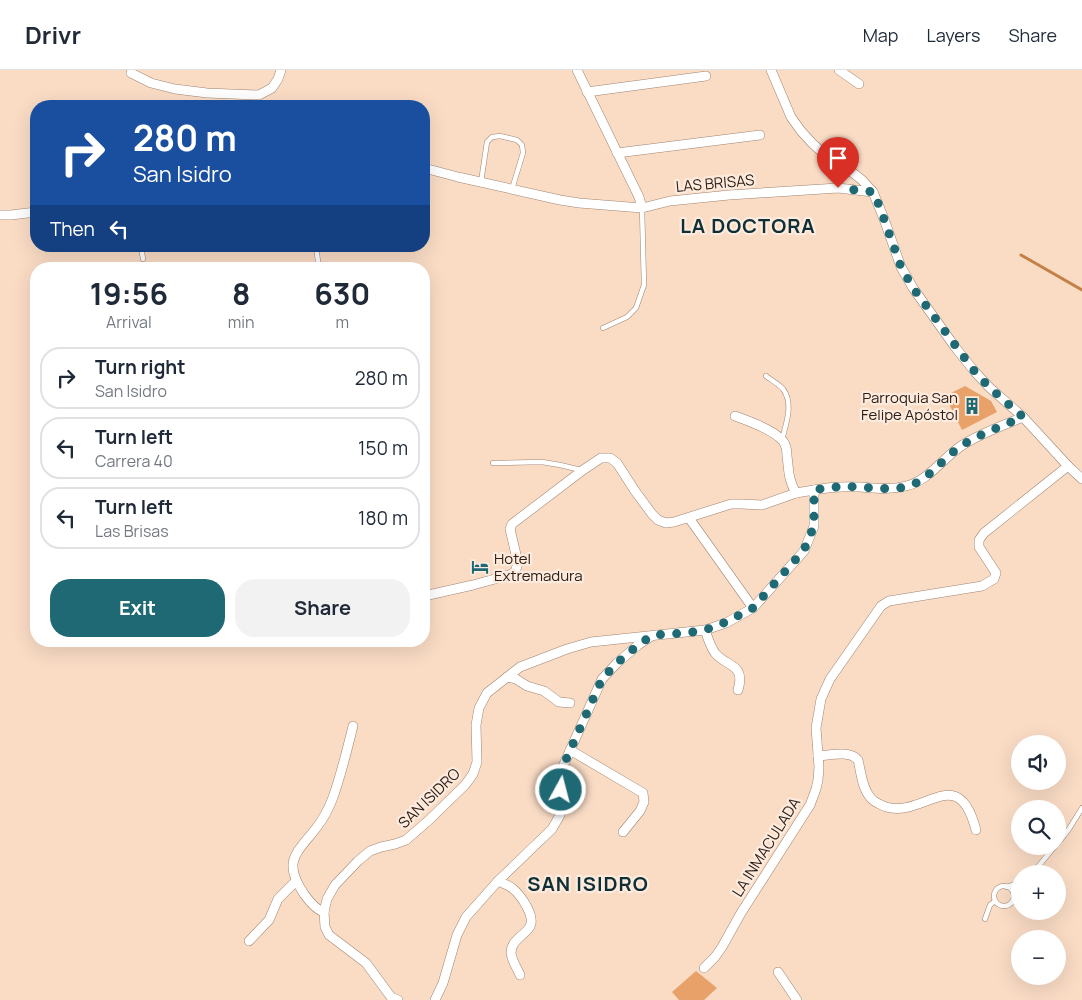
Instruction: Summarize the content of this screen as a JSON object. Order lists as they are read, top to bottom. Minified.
{"streets":{"street":["LAS BRISAS","SAN ISIDRO","LA INMACULADA"]},"districts":["LA DOCTORA","SAN ISIDRO"],"places":{"building":["Parroquia San Felipe Apóstol"],"hotel":["Hotel Extremadura"]},"page":{"header":"Drivr","nav":["Map","Layers","Share"],"turn":["280 m","San Isidro"],"then":"Then","eta":["19:56","Arrival","8","min","630","m"],"list":[{"name":"Turn right","note":"San Isidro","value":"280 m"},{"name":"Turn left","note":"Carrera 40","value":"150 m"},{"name":"Turn left","note":"Las Brisas","value":"180 m"}],"buttons":["Exit","Share"],"map_buttons":["+","−"]}}
